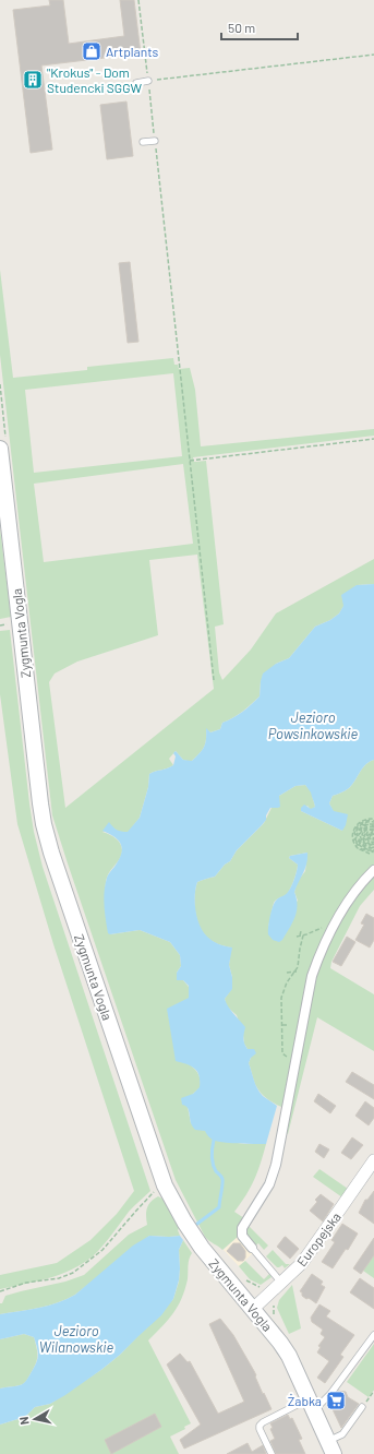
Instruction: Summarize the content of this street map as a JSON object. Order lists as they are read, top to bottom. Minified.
{"streets":{"street":["Zygmunta Vogla","Europejska"]},"crossings":[["Zygmunta Vogla","Europejska"]],"water":["Jezioro Powsinkowskie","Jezioro Wilanowskie"],"places":{"shop":["Artplants"],"building":["\"Krokus\" - Dom Studencki SGGW"],"supermarket":["Żabka"]},"scale_bar":"50 m","north":"left"}
